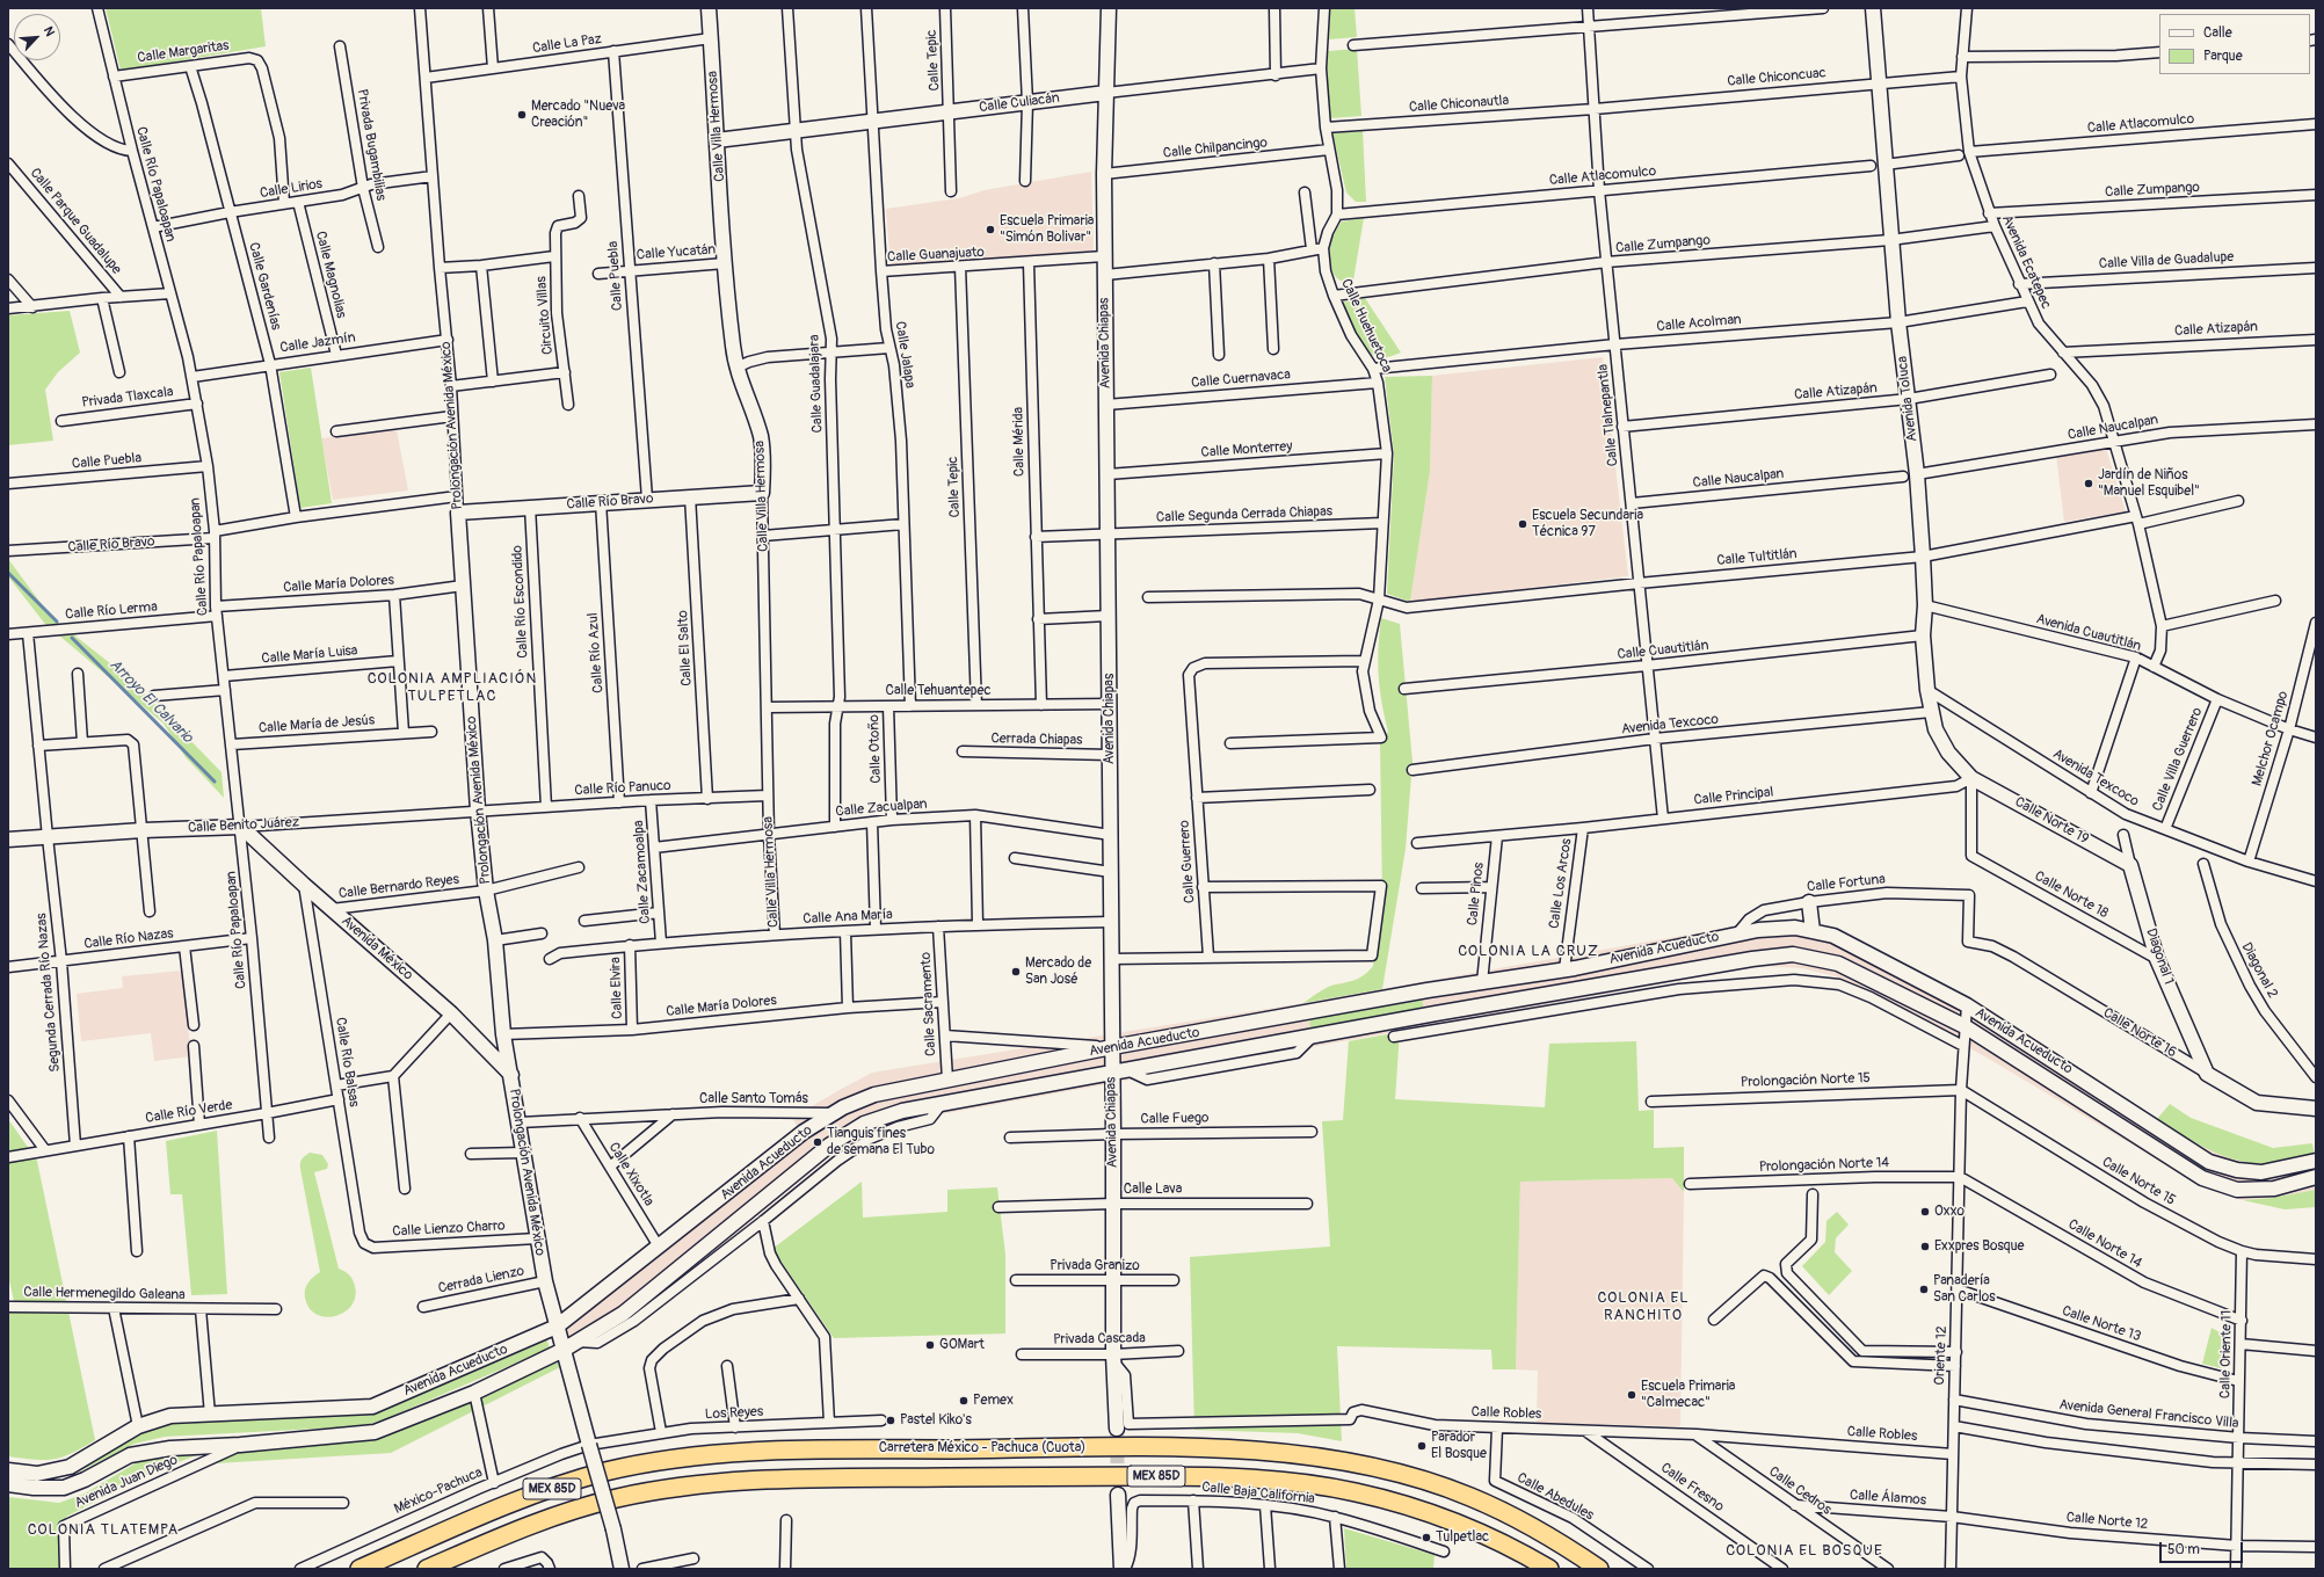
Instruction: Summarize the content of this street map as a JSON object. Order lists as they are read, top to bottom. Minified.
{"streets":{"highway":["Carretera México - Pachuca (Cuota)","MEX 85D"],"street":["Calle La Paz","Calle Margaritas","Calle Tepic","Calle Chiconcuac","Calle Culiacán","Calle Chiconautla","Calle Atlacomulco","Calle Villa Hermosa","Privada Bugambilias","Calle Chilpancingo","Calle Río Papaloapan","Calle Lirios","Calle Zumpango","Calle Parque Guadalupe","Calle Yucatán","Calle Guanajuato","Calle Villa de Guadalupe","Avenida Ecatepec","Calle Magnolias","Calle Puebla","Calle Gardenías","Circuito Villas","Calle Acolman","Calle Huehuetoca","Calle Atizapán","Calle Jazmín","Avenida Chiapas","Calle Jalapa","Calle Cuernavaca","Calle Guadalajara","Privada Tlaxcala","Avenida Toluca","Calle Tlalnepantla","Prolongación Avenida México","Calle Naucalpan","Calle Mérida","Calle Monterrey","Calle Río Bravo","Calle Segunda Cerrada Chiapas","Calle Tultitlán","Calle María Dolores","Calle Río Escondido","Calle Río Lerma","Avenida Cuautitlán","Calle El Salto","Calle Cuautitlán","Calle Río Azul","Calle María Luisa","Calle Tehuantepec","Calle María de Jesús","Avenida Texcoco","Melchor Ocampo","Cerrada Chiapas","Calle Otoño","Calle Villa Guerrero","Calle Río Panuco","Calle Principal","Calle Zacualpan","Calle Norte 19","Calle Benito Juárez","Calle Guerrero","Calle Zacamoalpa","Calle Los Arcos","Calle Fortuna","Calle Bernardo Reyes","Calle Pinos","Calle Norte 18","Calle Ana María","Calle Río Nazas","Avenida México","Avenida Acueducto","Diagonal 1","Diagonal 2","Calle Elvira","Segunda Cerrada Río Nazas","Calle Sacramento","Calle Norte 16","Calle Río Balsas","Prolongación Norte 15","Calle Santo Tomás","Calle Río Verde","Calle Fuego","Prolongación Norte 14","Calle Xixotla","Calle Norte 15","Calle Lava","Calle Lienzo Charro","Calle Norte 14","Privada Granizo","Cerrada Lienzo","Calle Hermenegildo Galeana","Calle Norte 13","Privada Cascada","Calle Oriente 11","Oriente 12","Los Reyes","Calle Robles","Avenida General Francisco Villa","Avenida Juan Diego","Calle Fresno","México-Pachuca","Calle Cedros","Calle Baja California","Calle Abedules","Calle Álamos","Calle Norte 12"]},"crossings":[["Calle La Paz","Calle Villa Hermosa"],["Calle La Paz","Calle Puebla"],["Calle La Paz","Prolongación Avenida México"],["Calle Margaritas","Calle Río Papaloapan"],["Calle Margaritas","Calle Lirios"],["Calle Margaritas","Calle Gardenías"],["Calle Tepic","Calle Culiacán"],["Calle Tepic","Calle Guanajuato"],["Calle Tepic","Calle Tehuantepec"],["Calle Chiconcuac","Calle Chiconautla"],["Calle Chiconcuac","Avenida Ecatepec"],["Calle Chiconcuac","Avenida Toluca"],["Calle Chiconcuac","Calle Tlalnepantla"],["Calle Culiacán","Calle Villa Hermosa"],["Calle Culiacán","Calle Huehuetoca"],["Calle Culiacán","Avenida Chiapas"],["Calle Culiacán","Calle Jalapa"],["Calle Culiacán","Calle Guadalajara"],["Calle Chiconautla","Calle Huehuetoca"],["Calle Chiconautla","Calle Tlalnepantla"],["Calle Atlacomulco","Avenida Ecatepec"],["Calle Atlacomulco","Calle Huehuetoca"],["Calle Atlacomulco","Calle Tlalnepantla"],["Calle Villa Hermosa","Calle Yucatán"],["Calle Villa Hermosa","Calle Río Bravo"],["Calle Villa Hermosa","Calle Tehuantepec"],["Calle Villa Hermosa","Calle Río Panuco"],["Calle Villa Hermosa","Calle Zacualpan"],["Calle Villa Hermosa","Calle Ana María"],["Privada Bugambilias","Calle Lirios"],["Calle Chilpancingo","Calle Huehuetoca"],["Calle Chilpancingo","Avenida Chiapas"],["Calle Río Papaloapan","Calle Lirios"],["Calle Río Papaloapan","Calle Puebla"],["Calle Río Papaloapan","Calle Jazmín"],["Calle Río Papaloapan","Privada Tlaxcala"],["Calle Río Papaloapan","Calle Río Bravo"],["Calle Río Papaloapan","Calle María Dolores"],["Calle Río Papaloapan","Calle Río Lerma"],["Calle Río Papaloapan","Calle María Luisa"],["Calle Río Papaloapan","Calle María de Jesús"],["Calle Río Papaloapan","Calle Benito Juárez"],["Calle Río Papaloapan","Calle Río Nazas"],["Calle Río Papaloapan","Avenida México"],["Calle Río Papaloapan","Calle Río Verde"],["Calle Lirios","Calle Magnolias"],["Calle Lirios","Calle Gardenías"],["Calle Lirios","Prolongación Avenida México"],["Calle Zumpango","Avenida Ecatepec"],["Calle Zumpango","Calle Huehuetoca"],["Calle Zumpango","Avenida Toluca"],["Calle Zumpango","Calle Tlalnepantla"],["Calle Yucatán","Calle Puebla"],["Calle Guanajuato","Avenida Chiapas"],["Calle Guanajuato","Calle Jalapa"],["Calle Guanajuato","Calle Mérida"],["Calle Villa de Guadalupe","Avenida Ecatepec"],["Avenida Ecatepec","Calle Acolman"],["Avenida Ecatepec","Calle Atizapán"],["Avenida Ecatepec","Calle Naucalpan"],["Avenida Ecatepec","Calle Tultitlán"],["Avenida Ecatepec","Avenida Cuautitlán"],["Calle Magnolias","Calle Jazmín"],["Calle Puebla","Calle Río Bravo"],["Calle Gardenías","Calle Jazmín"],["Calle Gardenías","Calle Río Bravo"],["Circuito Villas","Prolongación Avenida México"],["Calle Acolman","Calle Huehuetoca"],["Calle Acolman","Avenida Toluca"],["Calle Acolman","Calle Tlalnepantla"],["Calle Huehuetoca","Calle Cuernavaca"],["Calle Huehuetoca","Calle Monterrey"],["Calle Huehuetoca","Calle Segunda Cerrada Chiapas"],["Calle Huehuetoca","Calle Tultitlán"],["Calle Huehuetoca","Calle Guerrero"],["Calle Atizapán","Avenida Toluca"],["Calle Atizapán","Calle Tlalnepantla"],["Calle Jazmín","Prolongación Avenida México"],["Avenida Chiapas","Calle Cuernavaca"],["Avenida Chiapas","Calle Monterrey"],["Avenida Chiapas","Calle Segunda Cerrada Chiapas"],["Avenida Chiapas","Calle Tehuantepec"],["Avenida Chiapas","Cerrada Chiapas"],["Avenida Chiapas","Calle Zacualpan"],["Avenida Chiapas","Calle Ana María"],["Avenida Chiapas","Avenida Acueducto"],["Avenida Chiapas","Calle Fuego"],["Avenida Chiapas","Calle Lava"],["Avenida Chiapas","Privada Granizo"],["Avenida Chiapas","Privada Cascada"],["Avenida Chiapas","Calle Robles"],["Calle Jalapa","Calle Tehuantepec"],["Calle Guadalajara","Calle Tehuantepec"],["Calle Guadalajara","Calle Zacualpan"],["Avenida Toluca","Calle Naucalpan"],["Avenida Toluca","Calle Tultitlán"],["Avenida Toluca","Avenida Cuautitlán"],["Avenida Toluca","Calle Cuautitlán"],["Avenida Toluca","Avenida Texcoco"],["Avenida Toluca","Calle Principal"],["Avenida Toluca","Calle Norte 19"],["Avenida Toluca","Calle Norte 18"],["Calle Tlalnepantla","Calle Naucalpan"],["Calle Tlalnepantla","Calle Tultitlán"],["Calle Tlalnepantla","Calle Cuautitlán"],["Calle Tlalnepantla","Avenida Texcoco"],["Calle Tlalnepantla","Calle Principal"],["Prolongación Avenida México","Calle Río Bravo"],["Prolongación Avenida México","Calle María Dolores"],["Prolongación Avenida México","Calle Río Panuco"],["Prolongación Avenida México","Calle Benito Juárez"],["Prolongación Avenida México","Calle Bernardo Reyes"],["Prolongación Avenida México","Avenida México"],["Prolongación Avenida México","Avenida Acueducto"],["Prolongación Avenida México","Calle Santo Tomás"],["Prolongación Avenida México","Calle Lienzo Charro"],["Prolongación Avenida México","Cerrada Lienzo"],["Prolongación Avenida México","Los Reyes"],["Prolongación Avenida México","México-Pachuca"],["Calle Mérida","Calle Segunda Cerrada Chiapas"],["Calle Mérida","Calle Tehuantepec"],["Calle Río Bravo","Calle Río Escondido"],["Calle Río Bravo","Calle El Salto"],["Calle Río Bravo","Calle Río Azul"],["Calle María Dolores","Calle Río Lerma"],["Calle María Dolores","Calle Elvira"],["Calle María Dolores","Calle Sacramento"],["Calle Río Escondido","Calle Río Panuco"],["Avenida Cuautitlán","Melchor Ocampo"],["Avenida Cuautitlán","Calle Villa Guerrero"],["Calle El Salto","Calle Río Panuco"],["Calle Río Azul","Calle Río Panuco"],["Calle Tehuantepec","Calle Otoño"],["Avenida Texcoco","Melchor Ocampo"],["Avenida Texcoco","Calle Villa Guerrero"],["Calle Otoño","Calle Zacualpan"],["Calle Río Panuco","Calle Benito Juárez"],["Calle Río Panuco","Calle Zacamoalpa"],["Calle Principal","Calle Norte 19"],["Calle Principal","Calle Los Arcos"],["Calle Principal","Calle Pinos"],["Calle Principal","Calle Norte 18"],["Calle Zacualpan","Calle Zacamoalpa"],["Calle Norte 19","Calle Norte 18"],["Calle Norte 19","Diagonal 1"],["Calle Benito Juárez","Avenida México"],["Calle Benito Juárez","Segunda Cerrada Río Nazas"],["Calle Zacamoalpa","Calle Ana María"],["Calle Los Arcos","Avenida Acueducto"],["Calle Fortuna","Avenida Acueducto"],["Calle Fortuna","Calle Norte 16"],["Calle Bernardo Reyes","Avenida México"],["Calle Pinos","Avenida Acueducto"],["Calle Norte 18","Diagonal 1"],["Calle Ana María","Calle Elvira"],["Calle Ana María","Calle Sacramento"],["Calle Río Nazas","Segunda Cerrada Río Nazas"],["Avenida México","Calle Río Balsas"],["Avenida Acueducto","Calle Sacramento"],["Avenida Acueducto","Calle Santo Tomás"],["Avenida Acueducto","Calle Xixotla"],["Avenida Acueducto","Oriente 12"],["Avenida Acueducto","Avenida Juan Diego"],["Diagonal 1","Calle Norte 16"],["Segunda Cerrada Río Nazas","Calle Río Verde"],["Calle Río Balsas","Calle Río Verde"],["Calle Río Balsas","Calle Lienzo Charro"],["Prolongación Norte 15","Calle Norte 15"],["Prolongación Norte 15","Oriente 12"],["Calle Santo Tomás","Calle Xixotla"],["Prolongación Norte 14","Calle Norte 14"],["Prolongación Norte 14","Oriente 12"],["Calle Norte 15","Calle Oriente 11"],["Calle Norte 15","Oriente 12"],["Calle Norte 14","Calle Oriente 11"],["Calle Norte 14","Oriente 12"],["Calle Norte 13","Calle Oriente 11"],["Calle Norte 13","Oriente 12"],["Privada Cascada","Calle Robles"],["Calle Oriente 11","Avenida General Francisco Villa"],["Calle Oriente 11","Calle Norte 12"],["Oriente 12","Calle Robles"],["Oriente 12","Avenida General Francisco Villa"],["Oriente 12","Calle Álamos"],["Oriente 12","Calle Norte 12"],["Los Reyes","México-Pachuca"],["Calle Robles","Calle Fresno"],["Calle Robles","Calle Cedros"],["Calle Robles","Calle Abedules"],["Calle Cedros","Calle Álamos"],["Calle Álamos","Calle Norte 12"]],"districts":["COLONIA AMPLIACIÓN TULPETLAC","COLONIA LA CRUZ","COLONIA EL RANCHITO","COLONIA TLATEMPA","COLONIA EL BOSQUE"],"water":["Arroyo El Calvario"],"places":["Mercado \"Nueva Creación\"","Escuela Primaria \"Simón Bolivar\"","Jardín de Niños \"Manuel Esquibel\"","Escuela Secundaria Técnica 97","Mercado de San José","Tianguis fines de semana El Tubo","Oxxo","Exxpres Bosque","Panadería San Carlos","GOMart","Escuela Primaria \"Calmecac\"","Pemex","Pastel Kiko's","Parador El Bosque","Tulpetlac"],"legend":["Calle","Parque"],"scale_bar":"50 m","north":"top right"}
